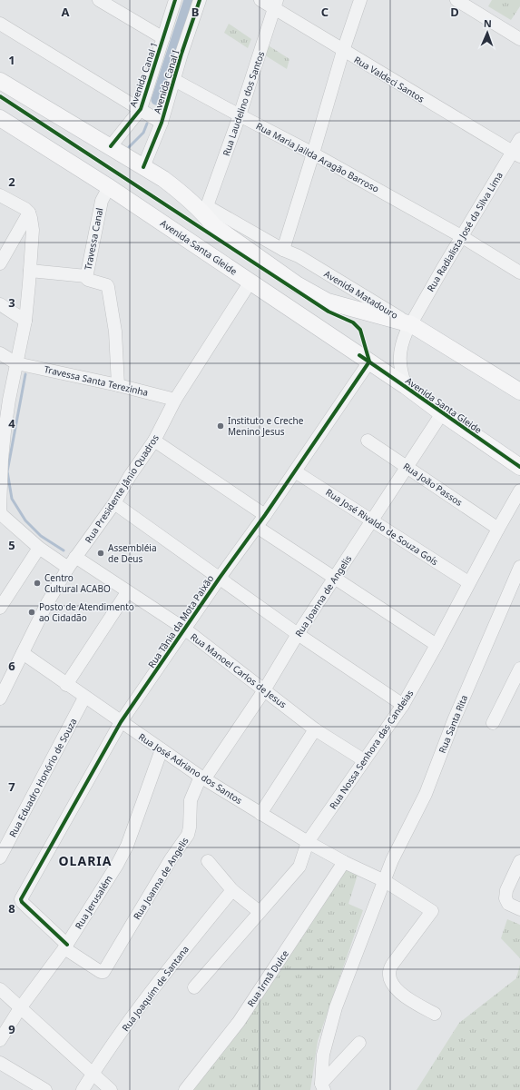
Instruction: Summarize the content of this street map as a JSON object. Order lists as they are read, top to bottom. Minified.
{"streets":{"main road":["Avenida Santa Gleide","Avenida Matadouro"],"street":["Avenida Canal 1","Rua Valdeci Santos","Avenida Canal I","Rua Laudelino dos Santos","Rua Maria Jailda Aragão Barroso","Rua Radialista José da Silva Lima","Travessa Canal","Travessa Santa Terezinha","Rua João Passos","Rua Presidente Jânio Quadros","Rua José Rivaldo de Souza Goís","Rua Joanna de Angelis","Rua Tânia da Mota Paixão","Rua Manoel Carlos de Jesus","Rua Santa Rita","Rua Nossa Senhora das Candeias","Rua José Adriano dos Santos","Rua Eduadro Honório de Souza","Rua Jerusalém","Rua Irmã Dulce","Rua Joaquim de Santana"]},"crossings":[["Rua Valdeci Santos","Rua Laudelino dos Santos"],["Rua Valdeci Santos","Rua Radialista José da Silva Lima"],["Avenida Canal I","Rua Maria Jailda Aragão Barroso"],["Rua Laudelino dos Santos","Rua Maria Jailda Aragão Barroso"],["Rua Laudelino dos Santos","Avenida Matadouro"],["Rua Maria Jailda Aragão Barroso","Rua Radialista José da Silva Lima"],["Rua Radialista José da Silva Lima","Avenida Santa Gleide"],["Rua Radialista José da Silva Lima","Avenida Matadouro"],["Travessa Canal","Avenida Santa Gleide"],["Travessa Canal","Travessa Santa Terezinha"],["Avenida Santa Gleide","Rua Presidente Jânio Quadros"],["Avenida Santa Gleide","Rua Joanna de Angelis"],["Avenida Santa Gleide","Rua Tânia da Mota Paixão"],["Travessa Santa Terezinha","Rua Presidente Jânio Quadros"],["Rua João Passos","Rua Joanna de Angelis"],["Rua João Passos","Rua Nossa Senhora das Candeias"],["Rua Presidente Jânio Quadros","Rua Manoel Carlos de Jesus"],["Rua Presidente Jânio Quadros","Rua José Adriano dos Santos"],["Rua José Rivaldo de Souza Goís","Rua Joanna de Angelis"],["Rua José Rivaldo de Souza Goís","Rua Tânia da Mota Paixão"],["Rua José Rivaldo de Souza Goís","Rua Nossa Senhora das Candeias"],["Rua Joanna de Angelis","Rua Tânia da Mota Paixão"],["Rua Joanna de Angelis","Rua Manoel Carlos de Jesus"],["Rua Joanna de Angelis","Rua José Adriano dos Santos"],["Rua Joanna de Angelis","Rua Jerusalém"],["Rua Tânia da Mota Paixão","Rua Manoel Carlos de Jesus"],["Rua Tânia da Mota Paixão","Rua José Adriano dos Santos"],["Rua Tânia da Mota Paixão","Rua Jerusalém"],["Rua Manoel Carlos de Jesus","Rua Nossa Senhora das Candeias"],["Rua Santa Rita","Rua José Adriano dos Santos"],["Rua Nossa Senhora das Candeias","Rua José Adriano dos Santos"],["Rua José Adriano dos Santos","Rua Eduadro Honório de Souza"],["Rua José Adriano dos Santos","Rua Jerusalém"],["Rua José Adriano dos Santos","Rua Irmã Dulce"]],"districts":["OLARIA"],"places":["Instituto e Creche Menino Jesus","Assembléia de Deus","Centro Cultural ACABO","Posto de Atendimento ao Cidadão"],"north":"top","grid":{"columns":["A","B","C","D"],"rows":["1","2","3","4","5","6","7","8","9"]}}
